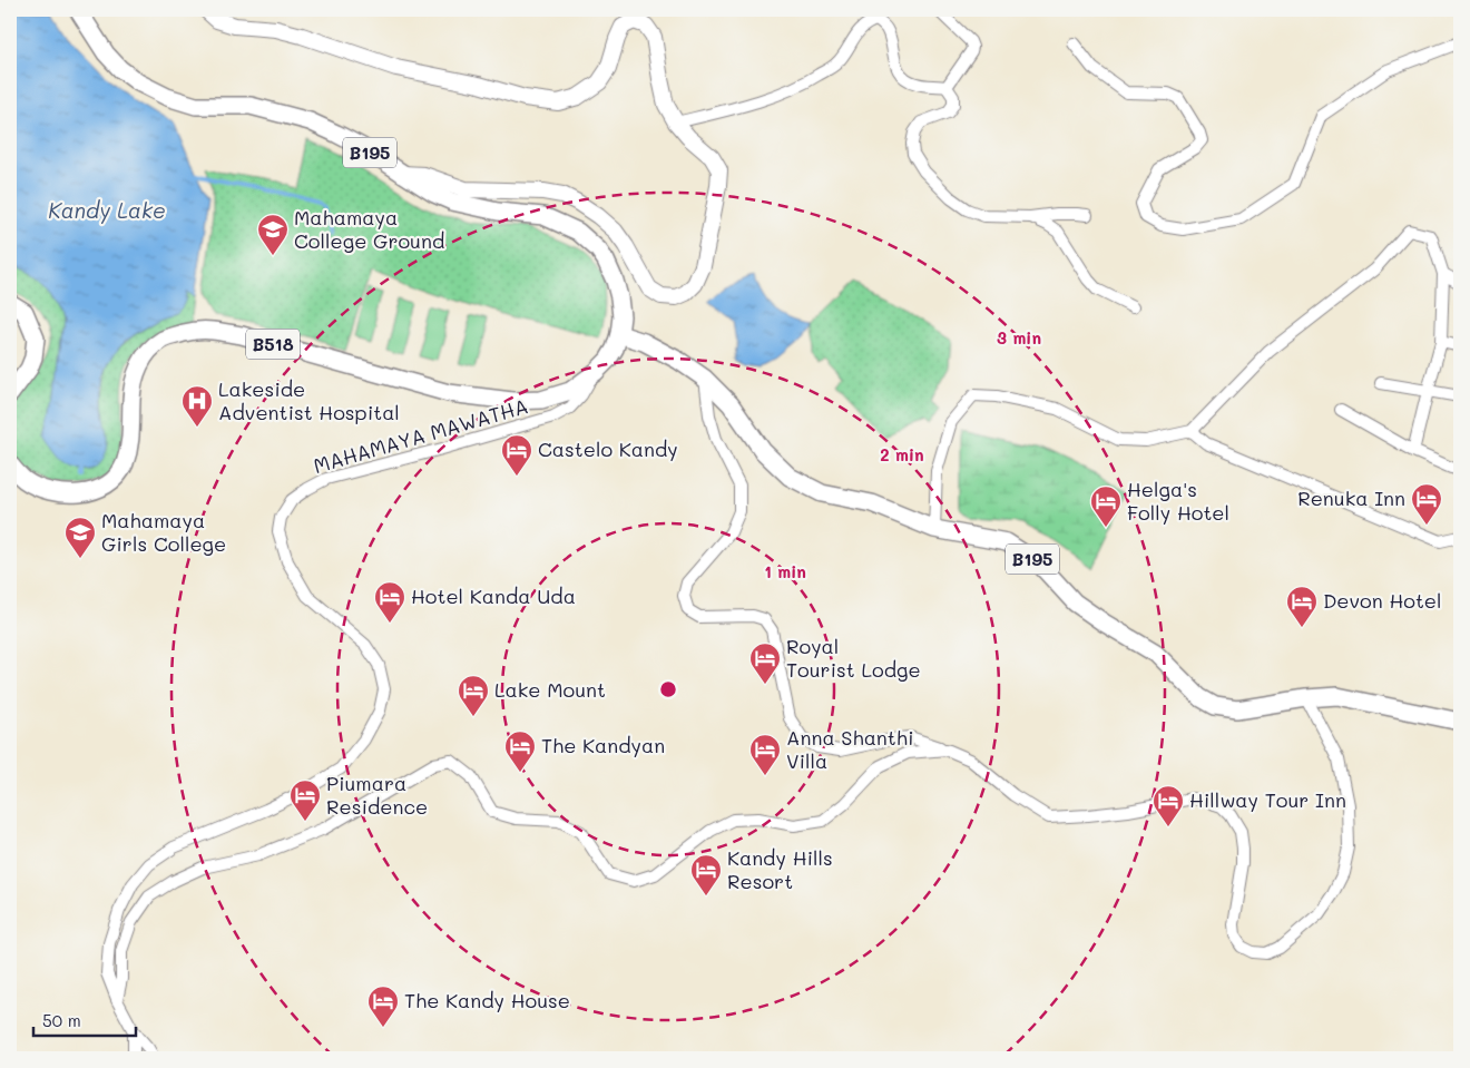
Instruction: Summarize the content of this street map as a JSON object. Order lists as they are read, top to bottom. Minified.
{"streets":{"main road":["B195","B518"],"street":["MAHAMAYA MAWATHA"]},"crossings":[["B195","B518"],["B518","MAHAMAYA MAWATHA"]],"water":["Kandy Lake"],"places":{"school or university":["Mahamaya College Ground","Mahamaya Girls College"],"hospital":["Lakeside Adventist Hospital"],"hotel":["Castelo Kandy","Renuka Inn","Helga's Folly Hotel","Hotel Kanda Uda","Devon Hotel","Royal Tourist Lodge","Lake Mount","The Kandyan","Anna Shanthi Villa","Piumara Residence","Hillway Tour Inn","Kandy Hills Resort","The Kandy House"]},"scale_bar":"50 m","rings":["3 min","2 min","1 min"]}
